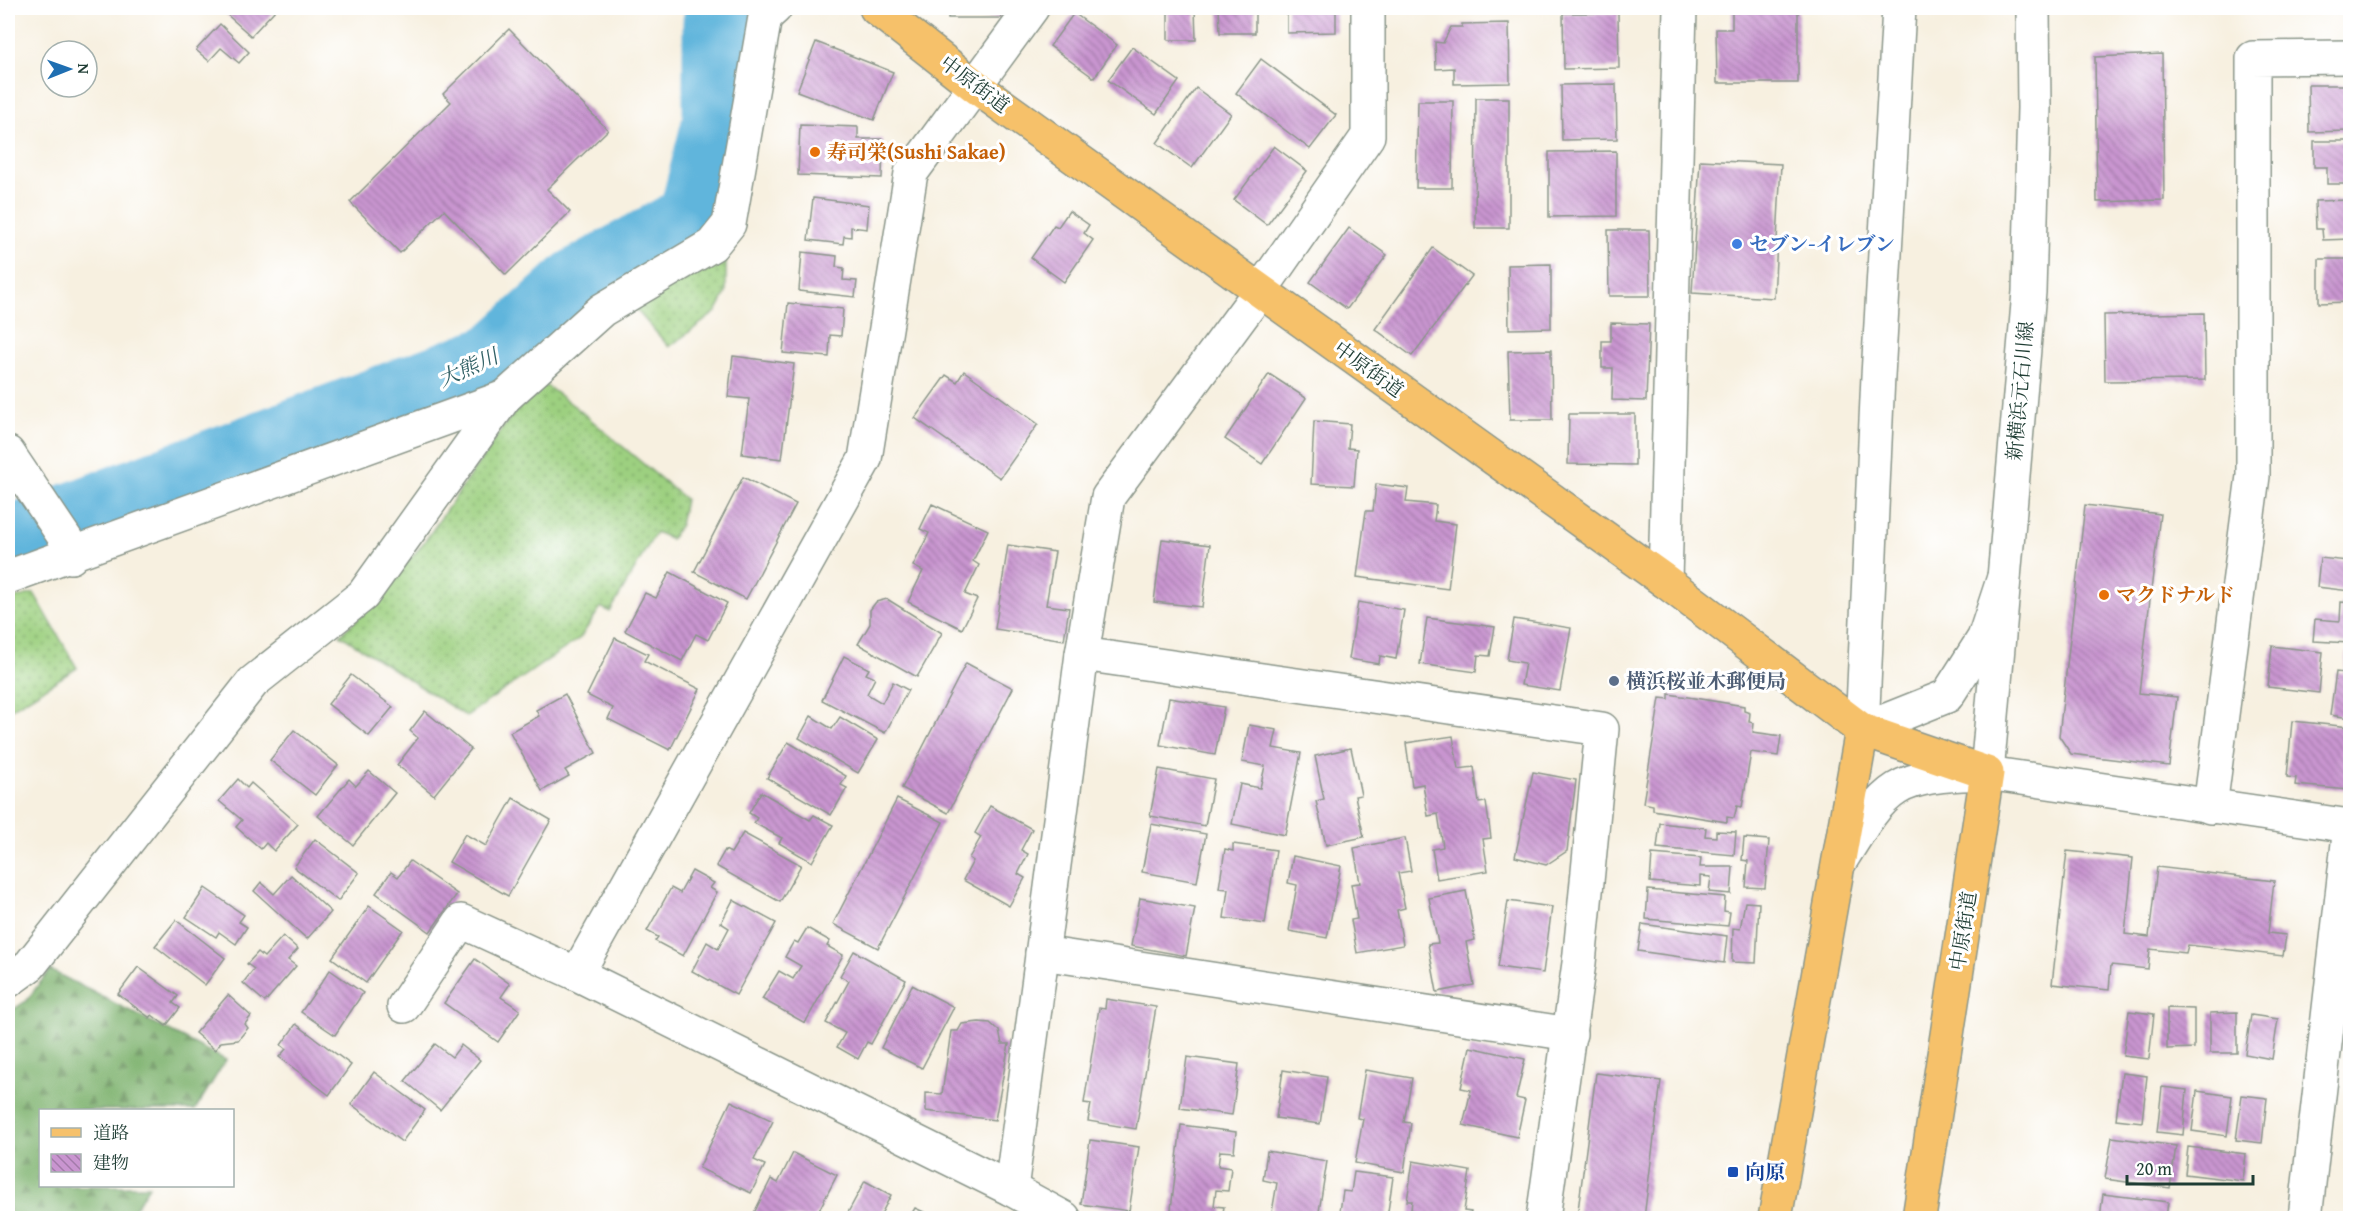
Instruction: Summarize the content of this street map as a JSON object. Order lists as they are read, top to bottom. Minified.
{"streets":{"main road":["中原街道"],"street":["新横浜元石川線"]},"crossings":[["中原街道","新横浜元石川線"]],"water":["大熊川"],"places":{"other":["寿司栄(Sushi Sakae)","セブン-イレブン","マクドナルド","横浜桜並木郵便局"],"transit":["向原"]},"legend":["道路","建物"],"scale_bar":"20 m","north":"right"}
